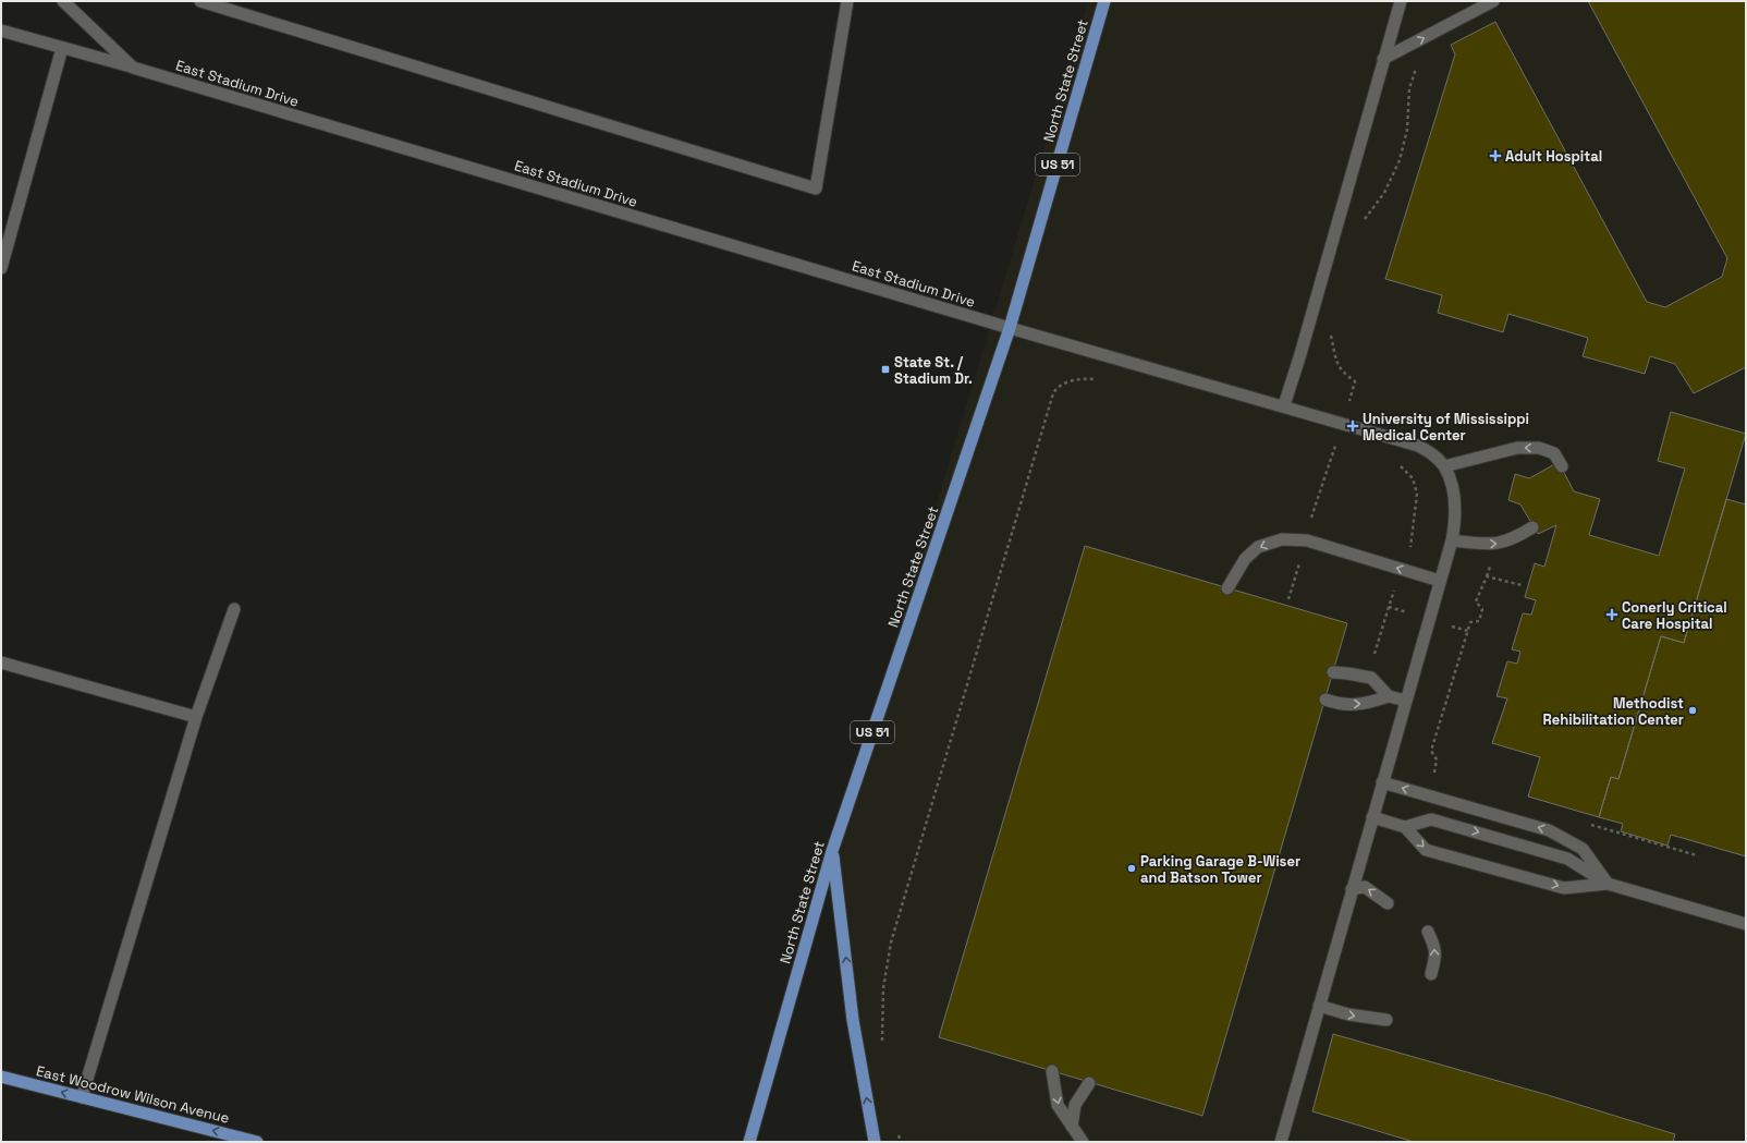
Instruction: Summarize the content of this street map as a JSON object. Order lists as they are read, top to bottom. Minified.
{"streets":{"main road":["North State Street","US 51","East Woodrow Wilson Avenue"],"street":["East Stadium Drive"]},"crossings":[["North State Street","East Stadium Drive"]],"one_way":["East Woodrow Wilson Avenue"],"places":{"health":["Adult Hospital","University of Mississippi Medical Center","Conerly Critical Care Hospital"],"transit":["State St. / Stadium Dr."],"other":["Methodist Rehibilitation Center","Parking Garage B-Wiser and Batson Tower"]}}
